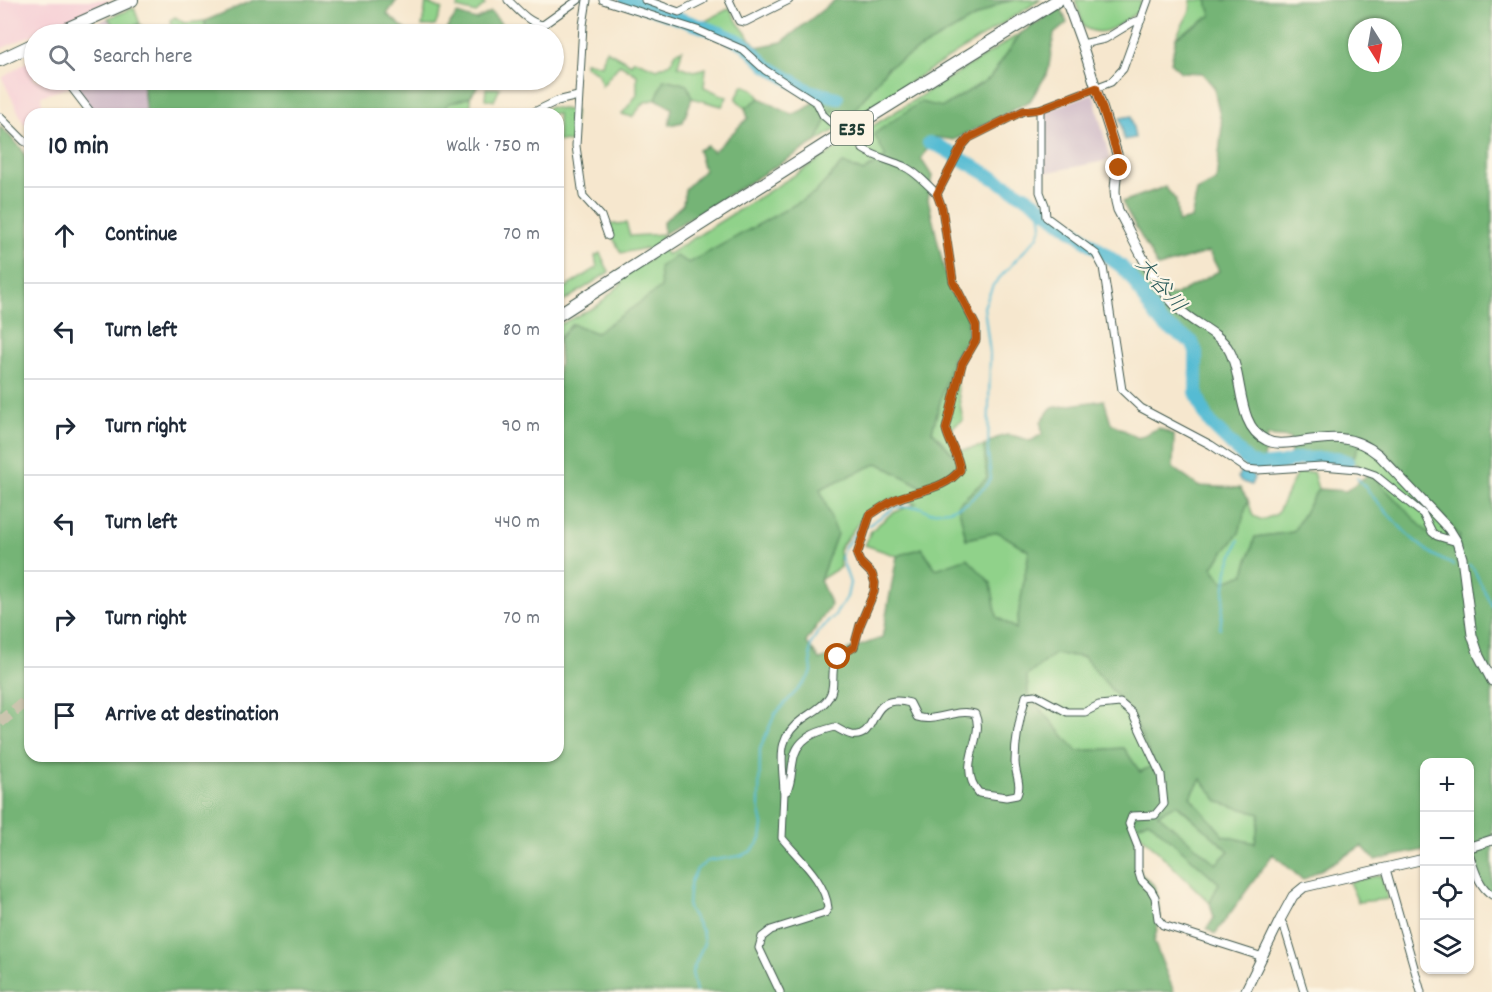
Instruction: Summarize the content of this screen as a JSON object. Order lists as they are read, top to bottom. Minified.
{"streets":{"highway":["E35"]},"water":["大谷川"],"north":"bottom","page":{"search":"Search here","heading":["10 min","Walk · 750 m"],"list":[["Continue","70 m"],["Turn left","80 m"],["Turn right","90 m"],["Turn left","440 m"],["Turn right","70 m"],"Arrive at destination"],"map_buttons":["+","−"]}}
